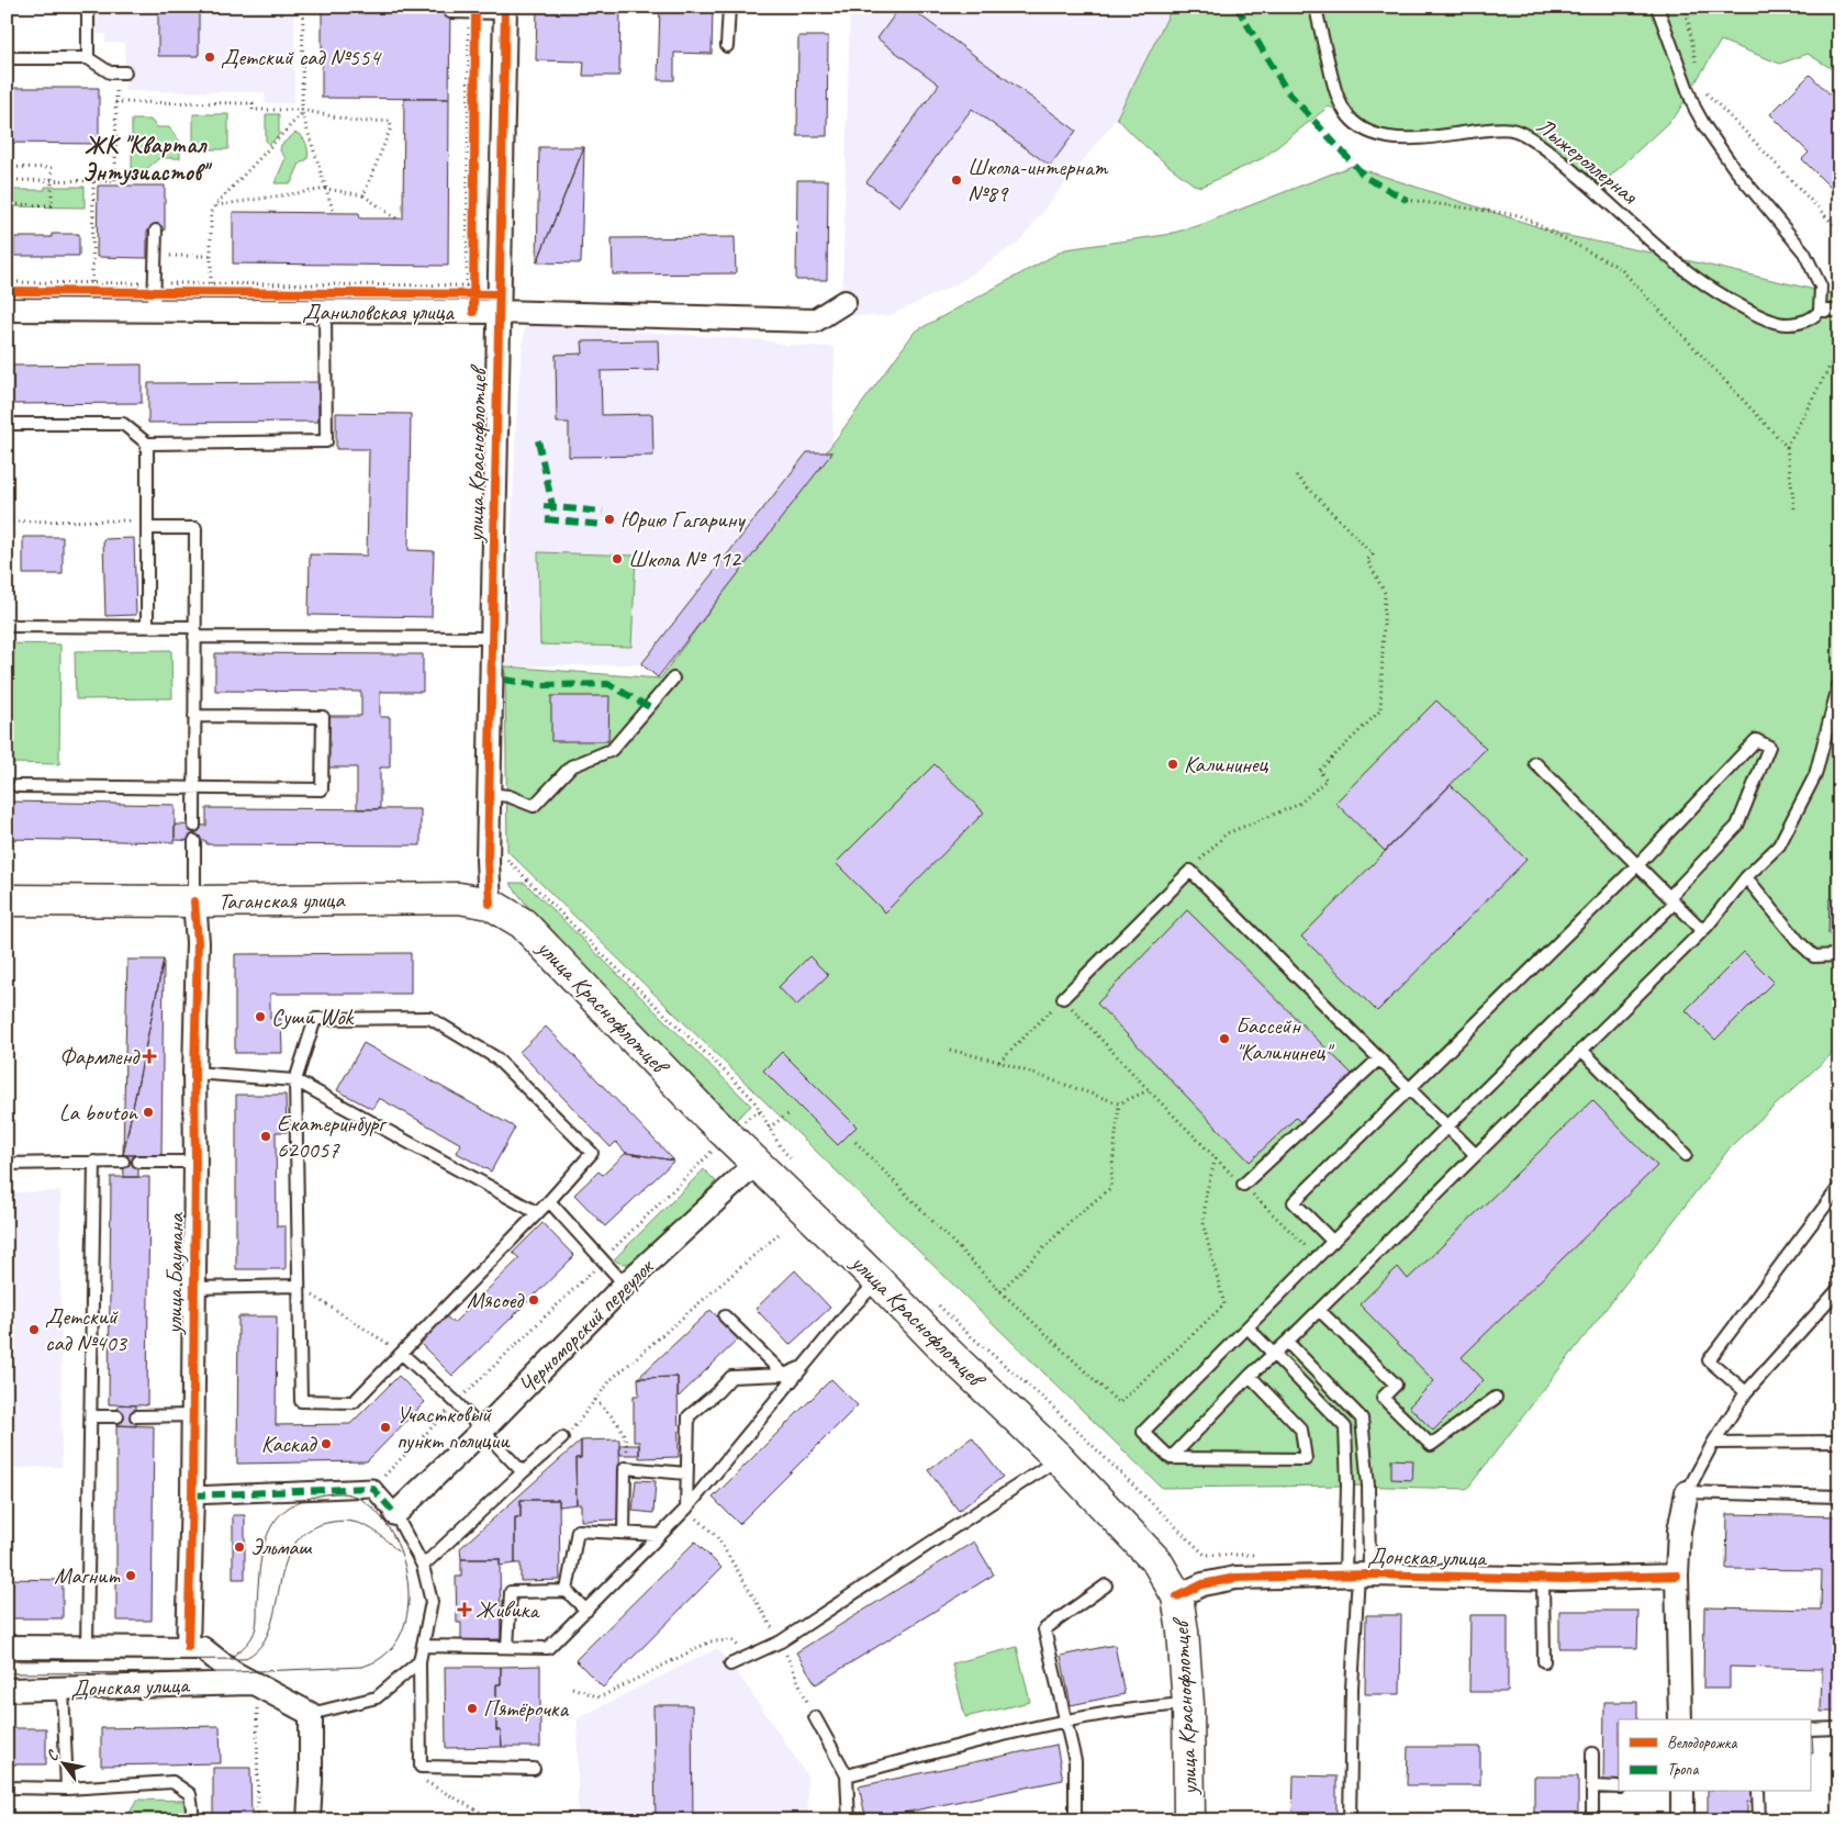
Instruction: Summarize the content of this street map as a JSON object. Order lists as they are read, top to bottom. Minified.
{"streets":{"main road":["улица Краснофлотцев","Таганская улица"],"street":["Даниловская улица","улица Баумана","Черноморский переулок","Донская улица"],"lane":["Лыжероллерная"]},"crossings":[["Даниловская улица","улица Краснофлотцев"],["улица Краснофлотцев","Таганская улица"],["улица Краснофлотцев","Черноморский переулок"],["улица Краснофлотцев","Донская улица"],["Таганская улица","улица Баумана"],["улица Баумана","Донская улица"]],"districts":["ЖК \"Квартал Энтузиастов\""],"places":{"other":["Детский сад №554","Школа-интернат №89","Юрию Гагарину","Школа № 112","Калининец","Суши Wok","Бассейн \"Калининец\"","La bouton","Екатеринбург 620057","Мясоед","Детский сад №403","Участковый пункт полиции","Каскад","Эльмаш","Магнит","Пятёрочка"],"health":["Фармленд","Живика"]},"legend":["Велодорожка","Тропа"],"north":"top left"}
